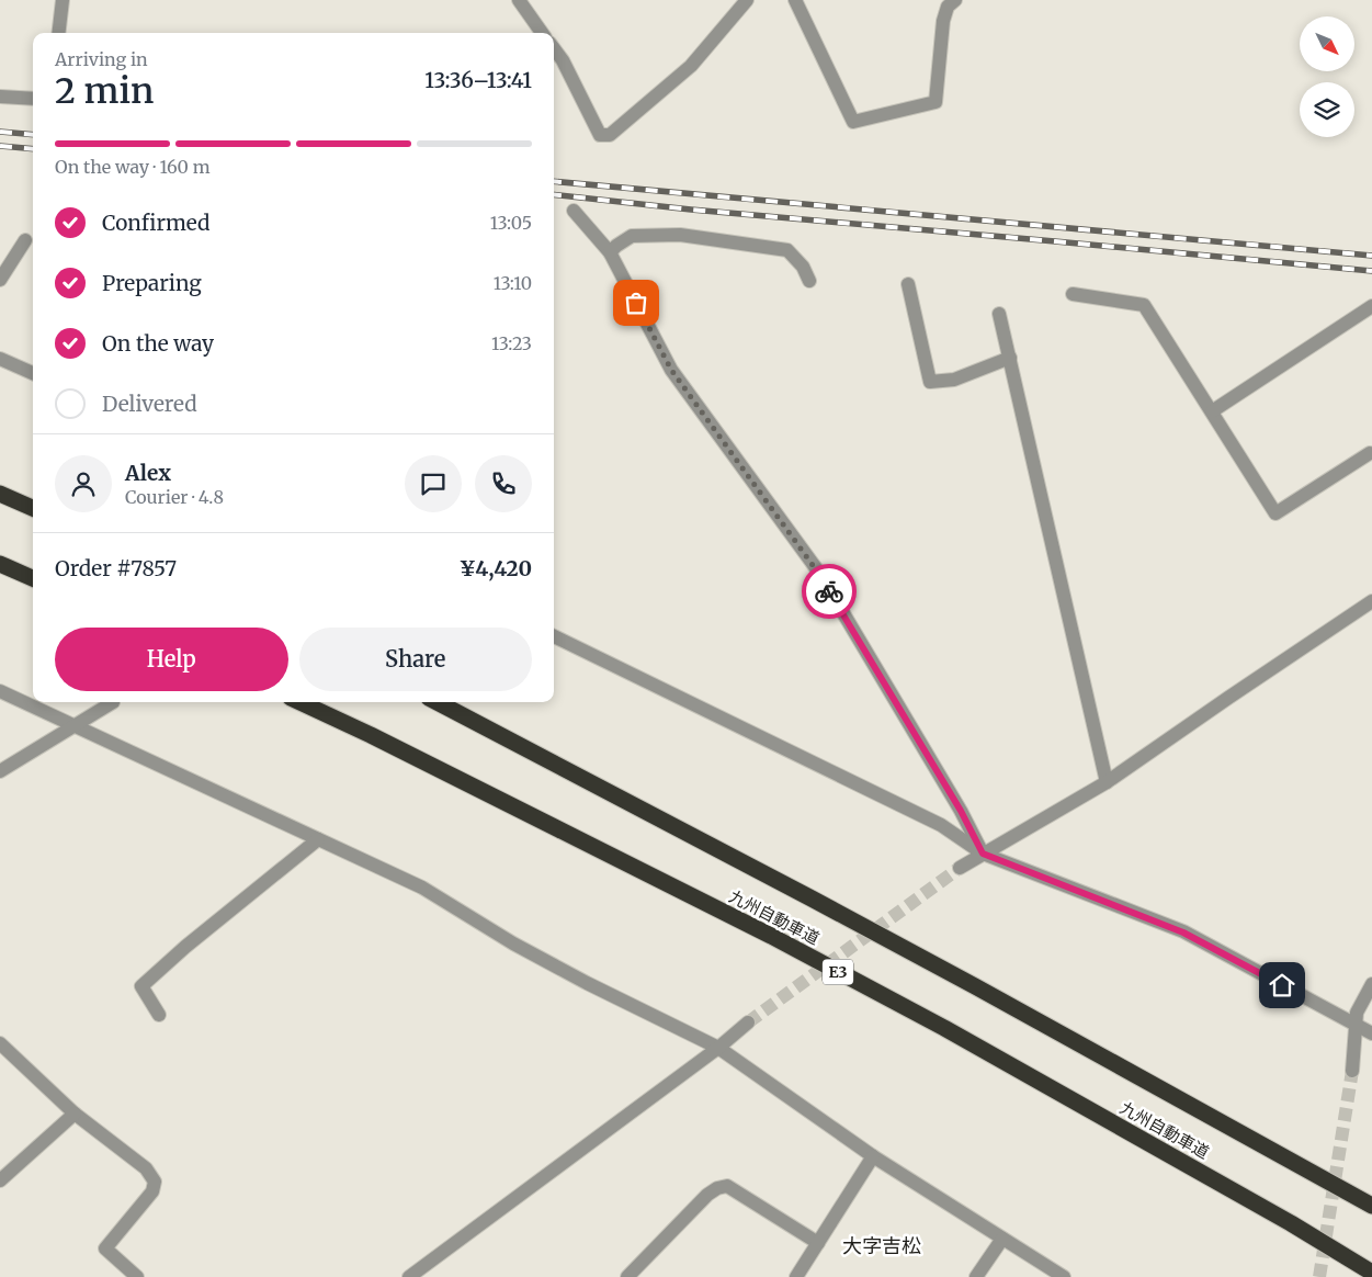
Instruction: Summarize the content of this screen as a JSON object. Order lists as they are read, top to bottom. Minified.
{"streets":{"highway":["九州自動車道","E3"]},"districts":["大字吉松"],"north":"bottom right","page":{"heading":["2 min","Arriving in","13:36–13:41"],"panel":["Alex","Courier · 4.8","Order #7857","¥4,420"],"bar":"On the way · 160 m","list":[["Confirmed","13:05"],["Preparing","13:10"],["On the way","13:23"],"Delivered"],"buttons":["Help","Share"]}}
